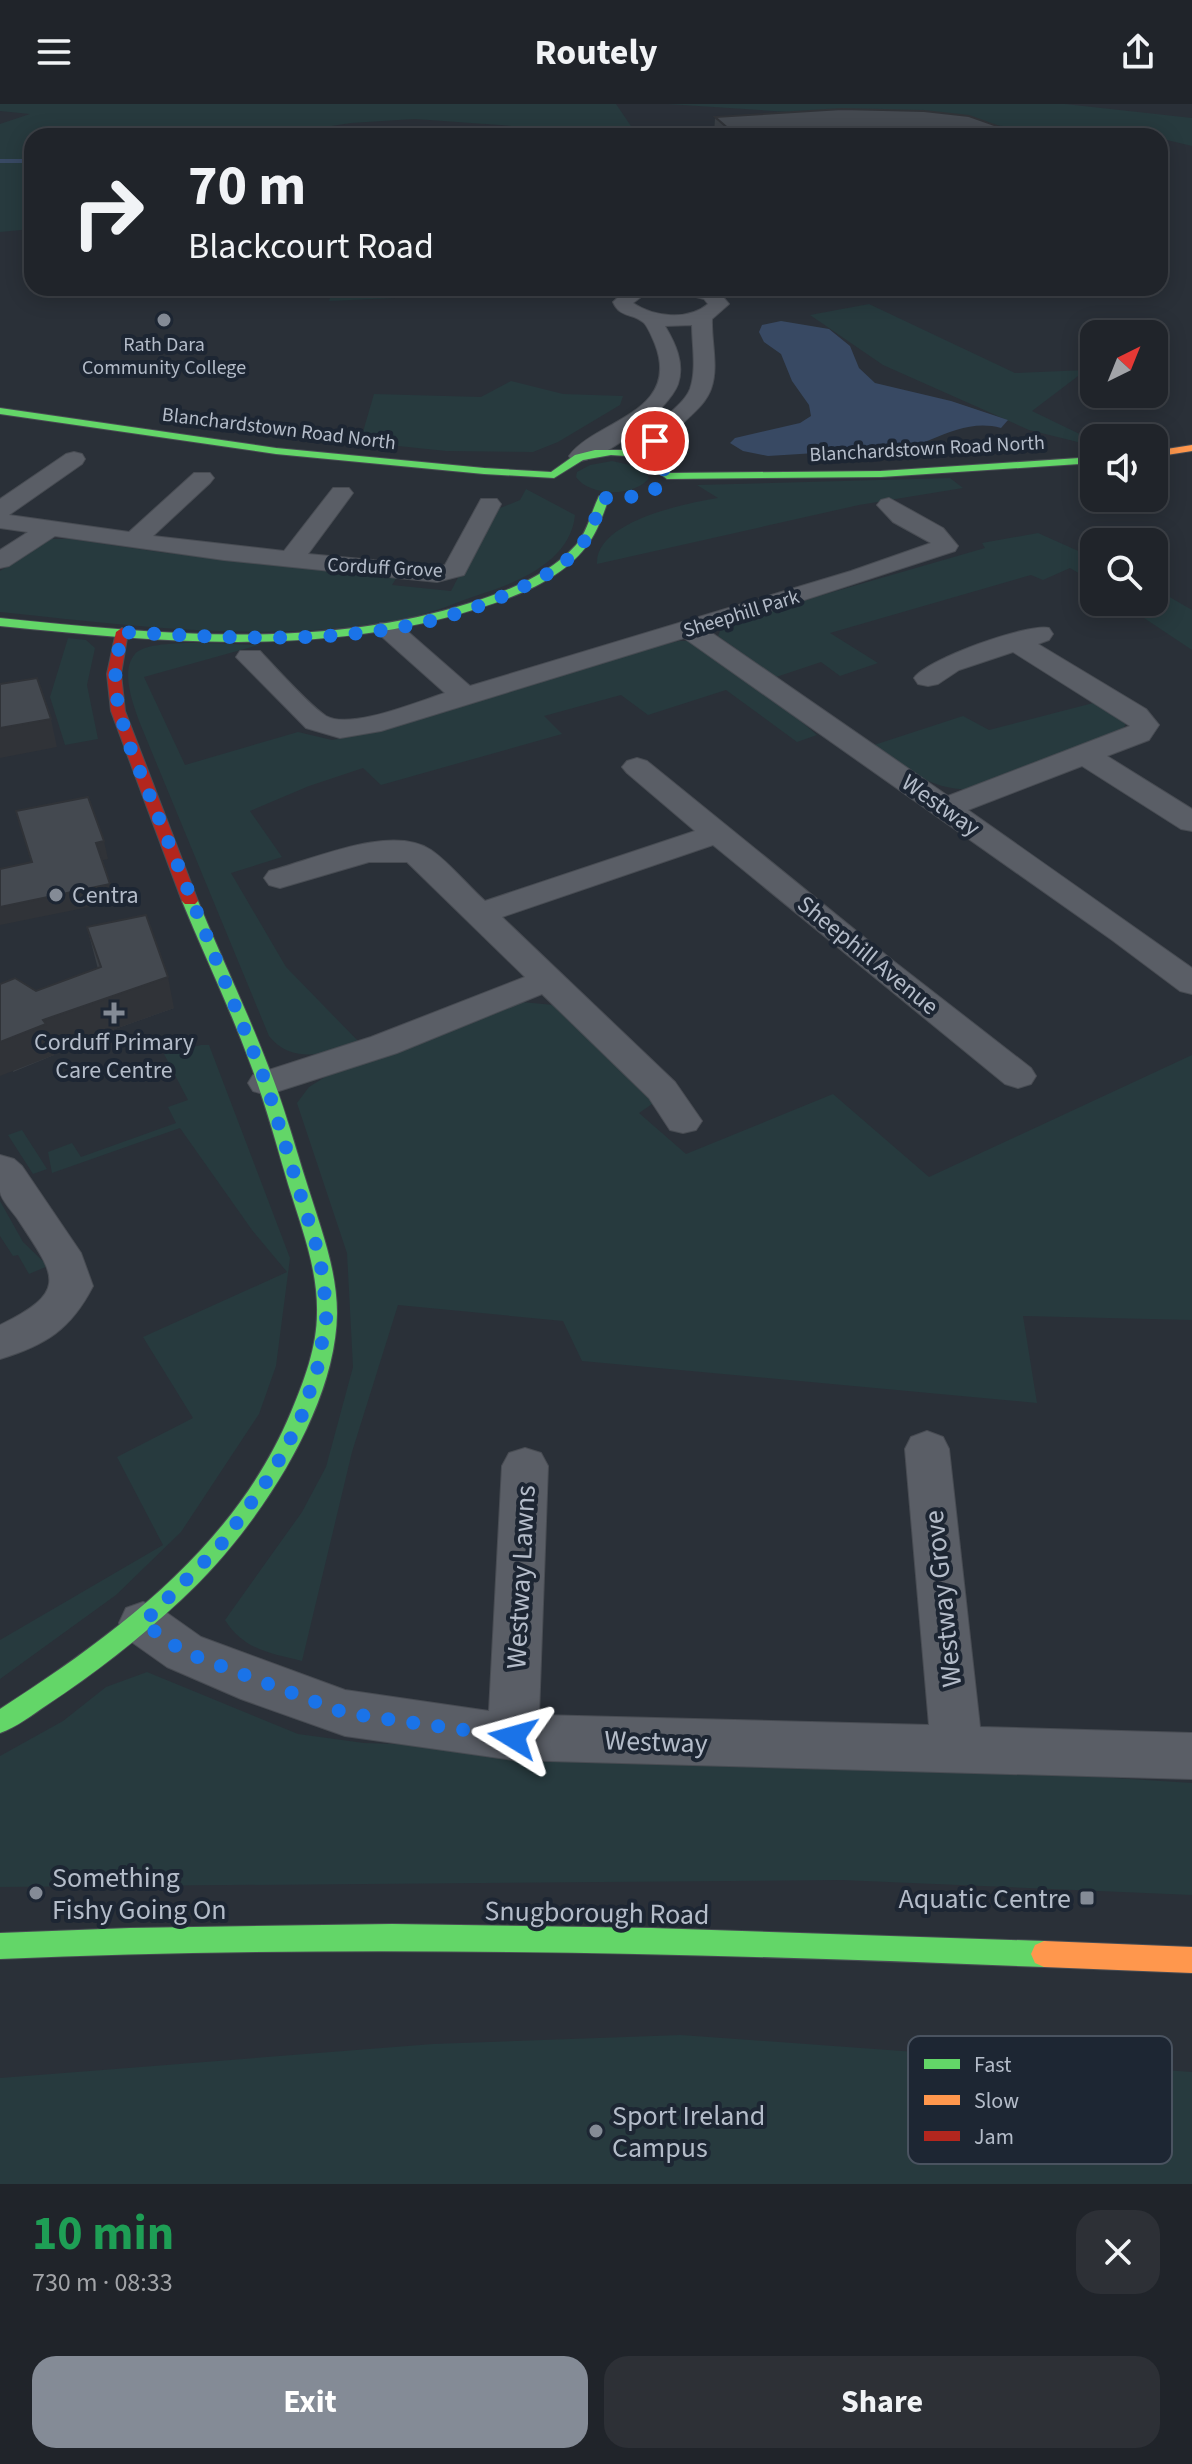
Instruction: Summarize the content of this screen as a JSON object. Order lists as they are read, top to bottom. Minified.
{"streets":{"main road":["Blanchardstown Road North","Snugborough Road"],"street":["Corduff Grove","Sheephill Park","Westway","Sheephill Avenue","Westway Lawns","Westway Grove"]},"crossings":[["Sheephill Park","Westway"],["Westway","Westway Lawns"],["Westway","Westway Grove"]],"places":{"other":["Rath Dara Community College","Centra","Something Fishy Going On","Sport Ireland Campus"],"health":["Corduff Primary Care Centre"],"transit":["Aquatic Centre"]},"legend":["Fast","Slow","Jam"],"north":"top right","page":{"header":"Routely","turn":["70 m","Blackcourt Road"],"heading":["10 min","730 m · 08:33"],"buttons":["Exit","Share"]}}
